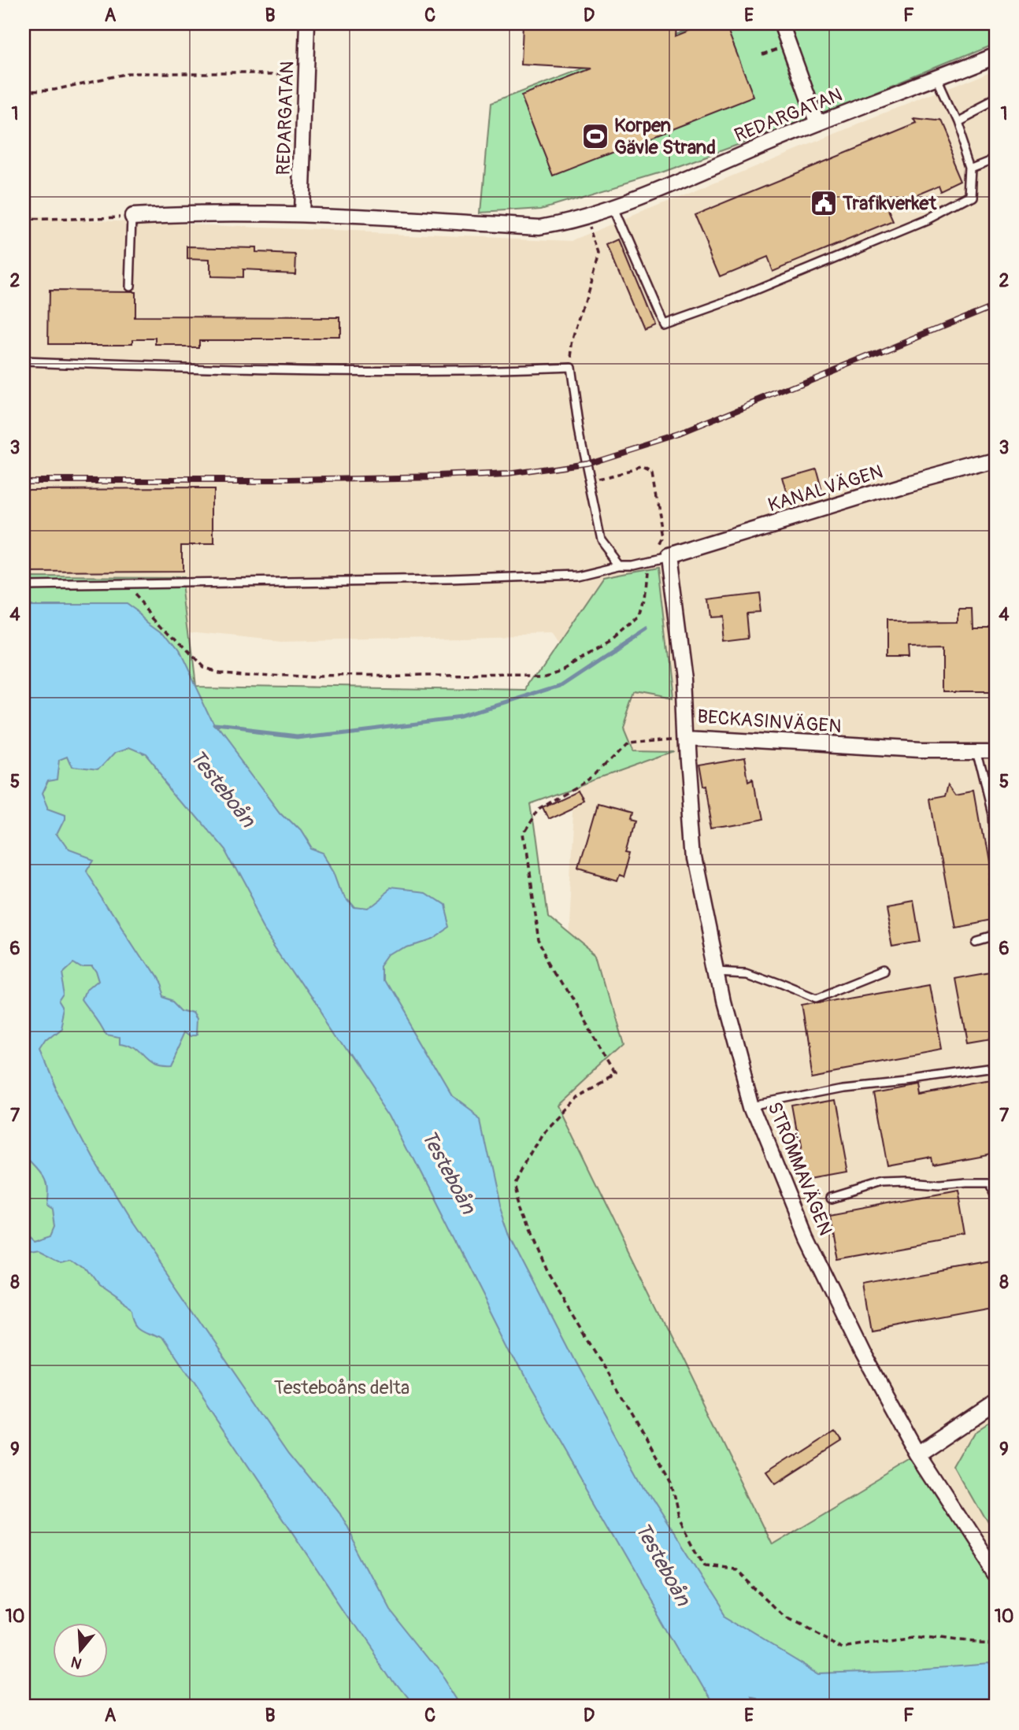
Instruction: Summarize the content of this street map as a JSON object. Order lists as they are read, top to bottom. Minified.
{"streets":{"street":["REDARGATAN","KANALVÄGEN","BECKASINVÄGEN","STRÖMMAVÄGEN"]},"crossings":[["KANALVÄGEN","BECKASINVÄGEN"],["BECKASINVÄGEN","STRÖMMAVÄGEN"]],"water":["Testeboån"],"parks":["Testeboåns delta"],"places":{"sports":["Korpen Gävle Strand"],"public building":["Trafikverket"]},"north":"bottom","grid":{"columns":["A","B","C","D","E","F"],"rows":["1","2","3","4","5","6","7","8","9","10"]}}
